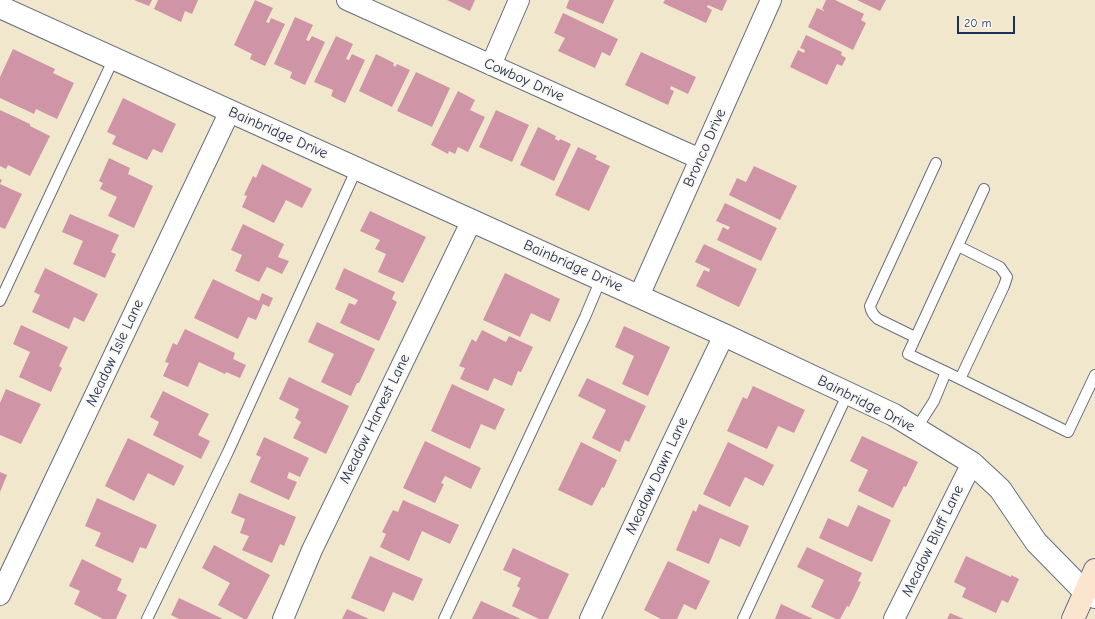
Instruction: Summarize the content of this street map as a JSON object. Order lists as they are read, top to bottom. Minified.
{"streets":{"street":["Cowboy Drive","Bainbridge Drive","Bronco Drive","Meadow Isle Lane","Meadow Harvest Lane","Meadow Dawn Lane","Meadow Bluff Lane"]},"crossings":[["Cowboy Drive","Bronco Drive"],["Bainbridge Drive","Bronco Drive"],["Bainbridge Drive","Meadow Isle Lane"],["Bainbridge Drive","Meadow Harvest Lane"],["Bainbridge Drive","Meadow Dawn Lane"],["Bainbridge Drive","Meadow Bluff Lane"]],"scale_bar":"20 m"}
